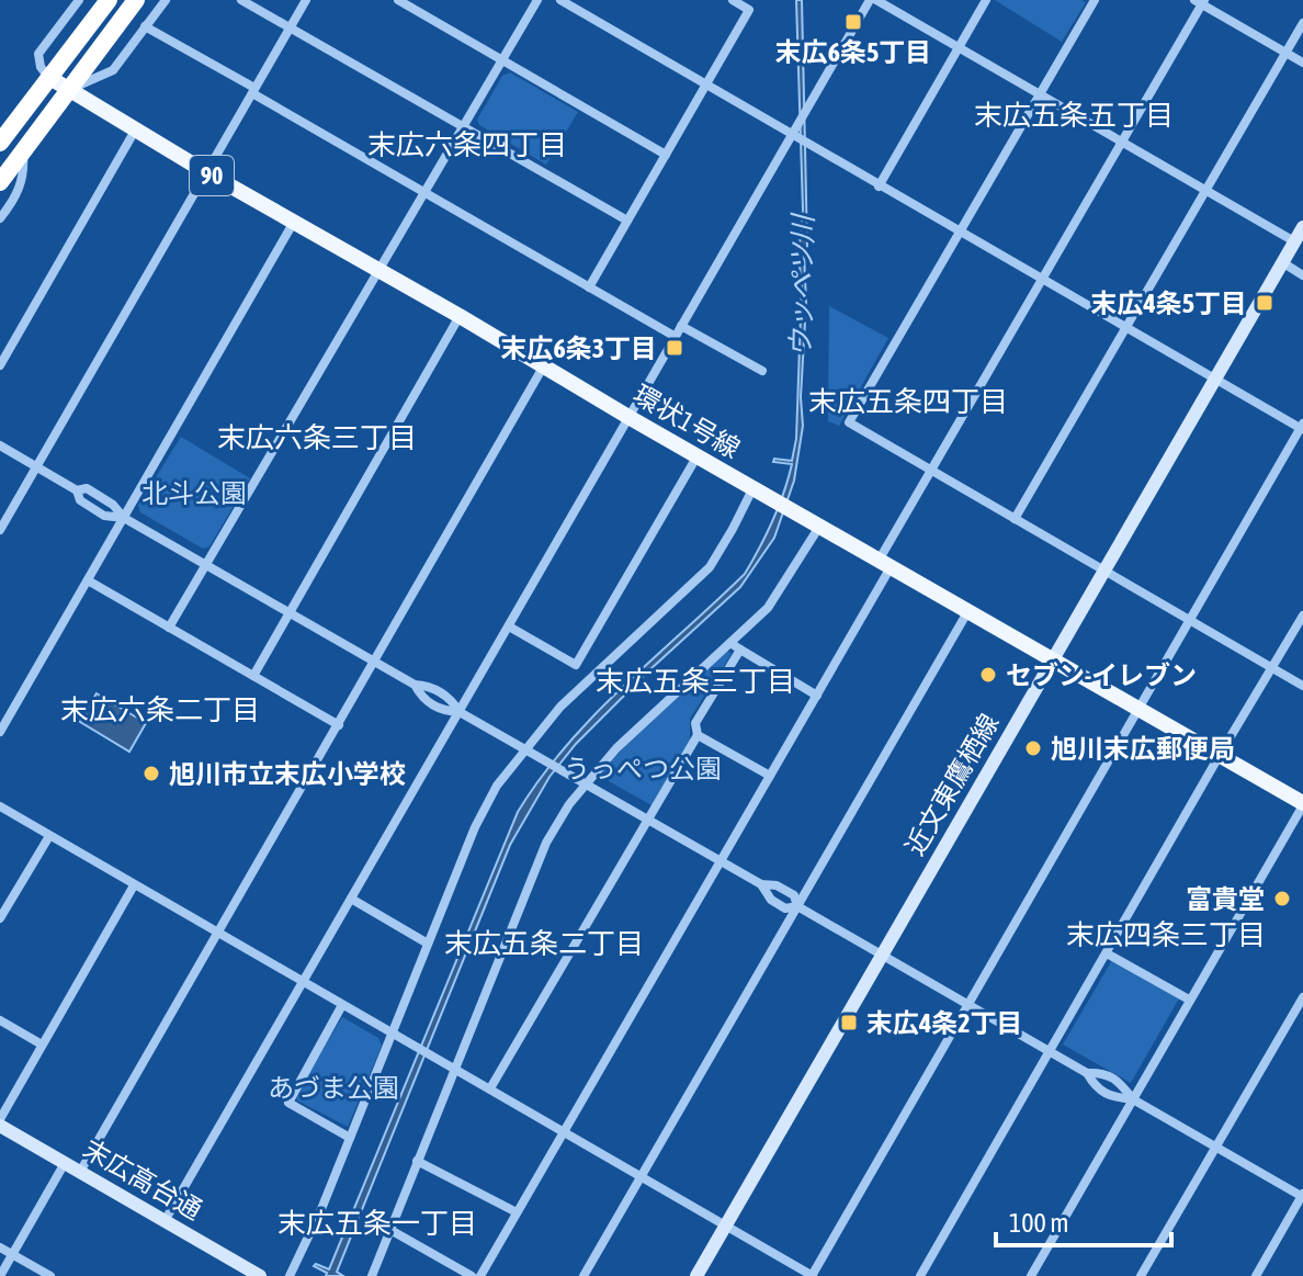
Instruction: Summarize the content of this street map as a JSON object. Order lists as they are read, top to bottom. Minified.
{"streets":{"main road":["90","環状1号線"],"street":["近文東鷹栖線","末広高台通"]},"crossings":[["環状1号線","近文東鷹栖線"]],"districts":["末広五条五丁目","末広六条四丁目","末広五条四丁目","末広六条三丁目","末広五条三丁目","末広六条二丁目","末広四条三丁目","末広五条二丁目","末広五条一丁目"],"water":["ウッペツ川"],"parks":["北斗公園","うっぺつ公園","あづま公園"],"places":{"transit":["末広6条5丁目","末広4条5丁目","末広6条3丁目","末広4条2丁目"],"other":["セブン-イレブン","旭川末広郵便局","旭川市立末広小学校","富貴堂"]},"scale_bar":"100 m"}
